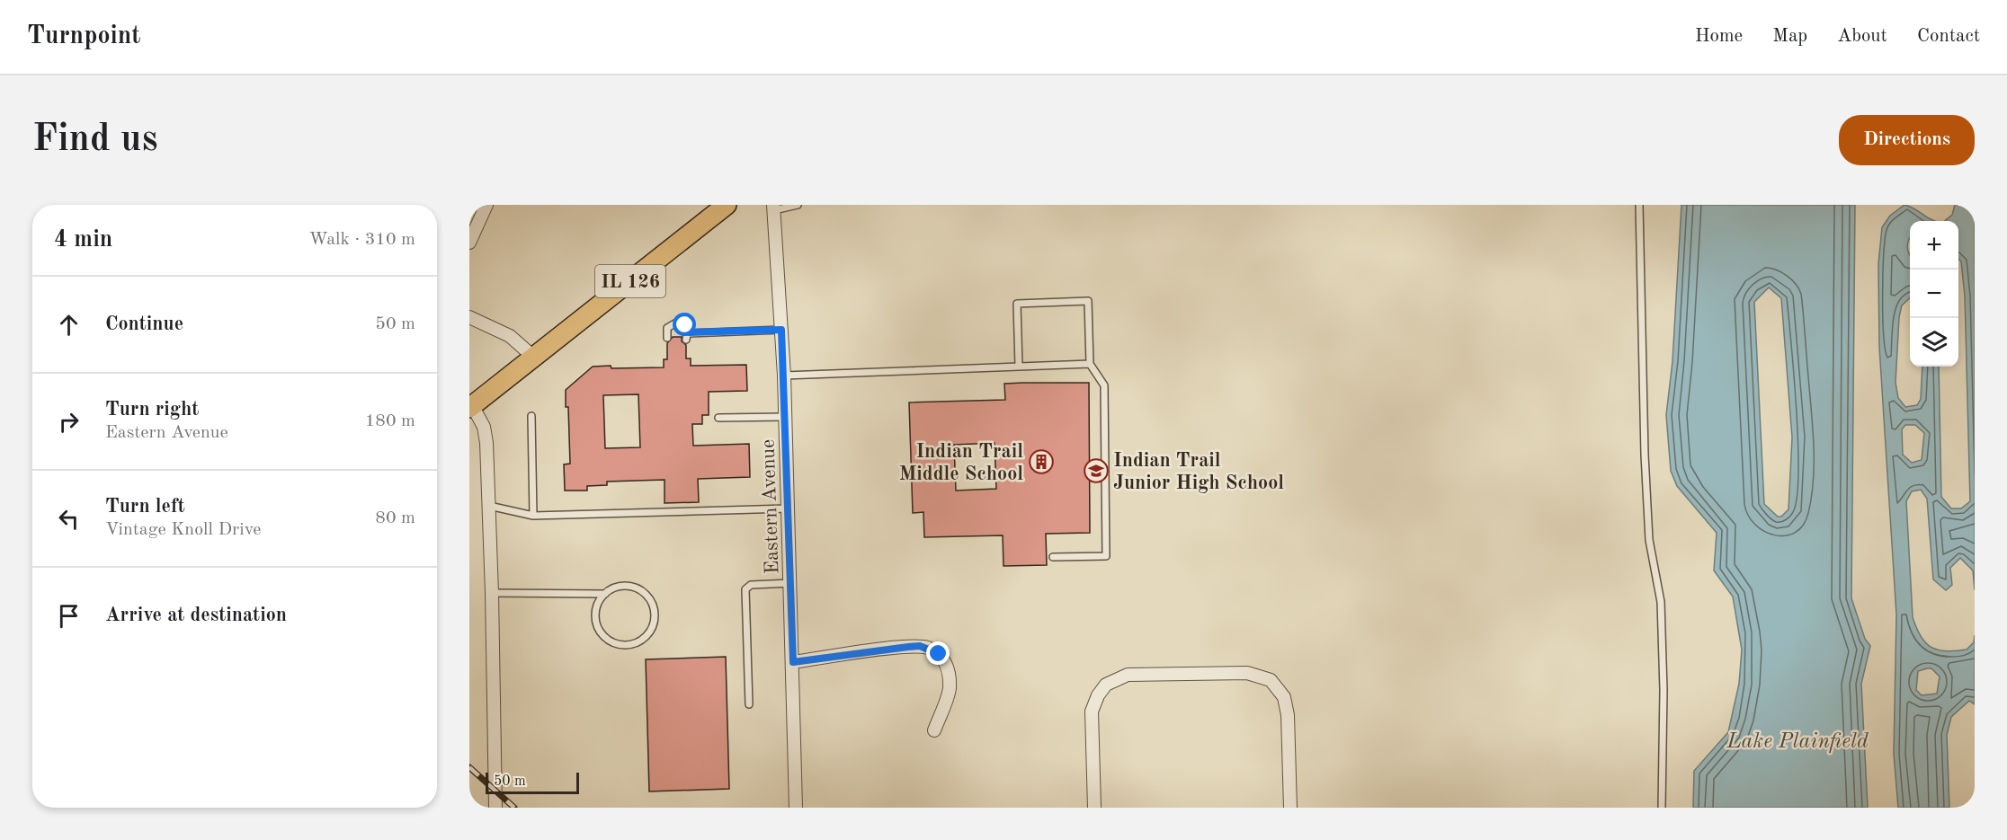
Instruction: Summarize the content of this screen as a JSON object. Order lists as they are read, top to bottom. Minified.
{"streets":{"main road":["IL 126"],"street":["Eastern Avenue"]},"water":["Lake Plainfield"],"places":{"building":["Indian Trail Middle School"],"school or university":["Indian Trail Junior High School"]},"scale_bar":"50 m","page":{"header":"Turnpoint","nav":["Home","Map","About","Contact"],"buttons":"Directions","title":"Find us","heading":["4 min","Walk · 310 m"],"map_buttons":["+","−"],"list":[["Continue","50 m"],["Turn right","Eastern Avenue","180 m"],["Turn left","Vintage Knoll Drive","80 m"],"Arrive at destination"],"scale":"50 m"}}
